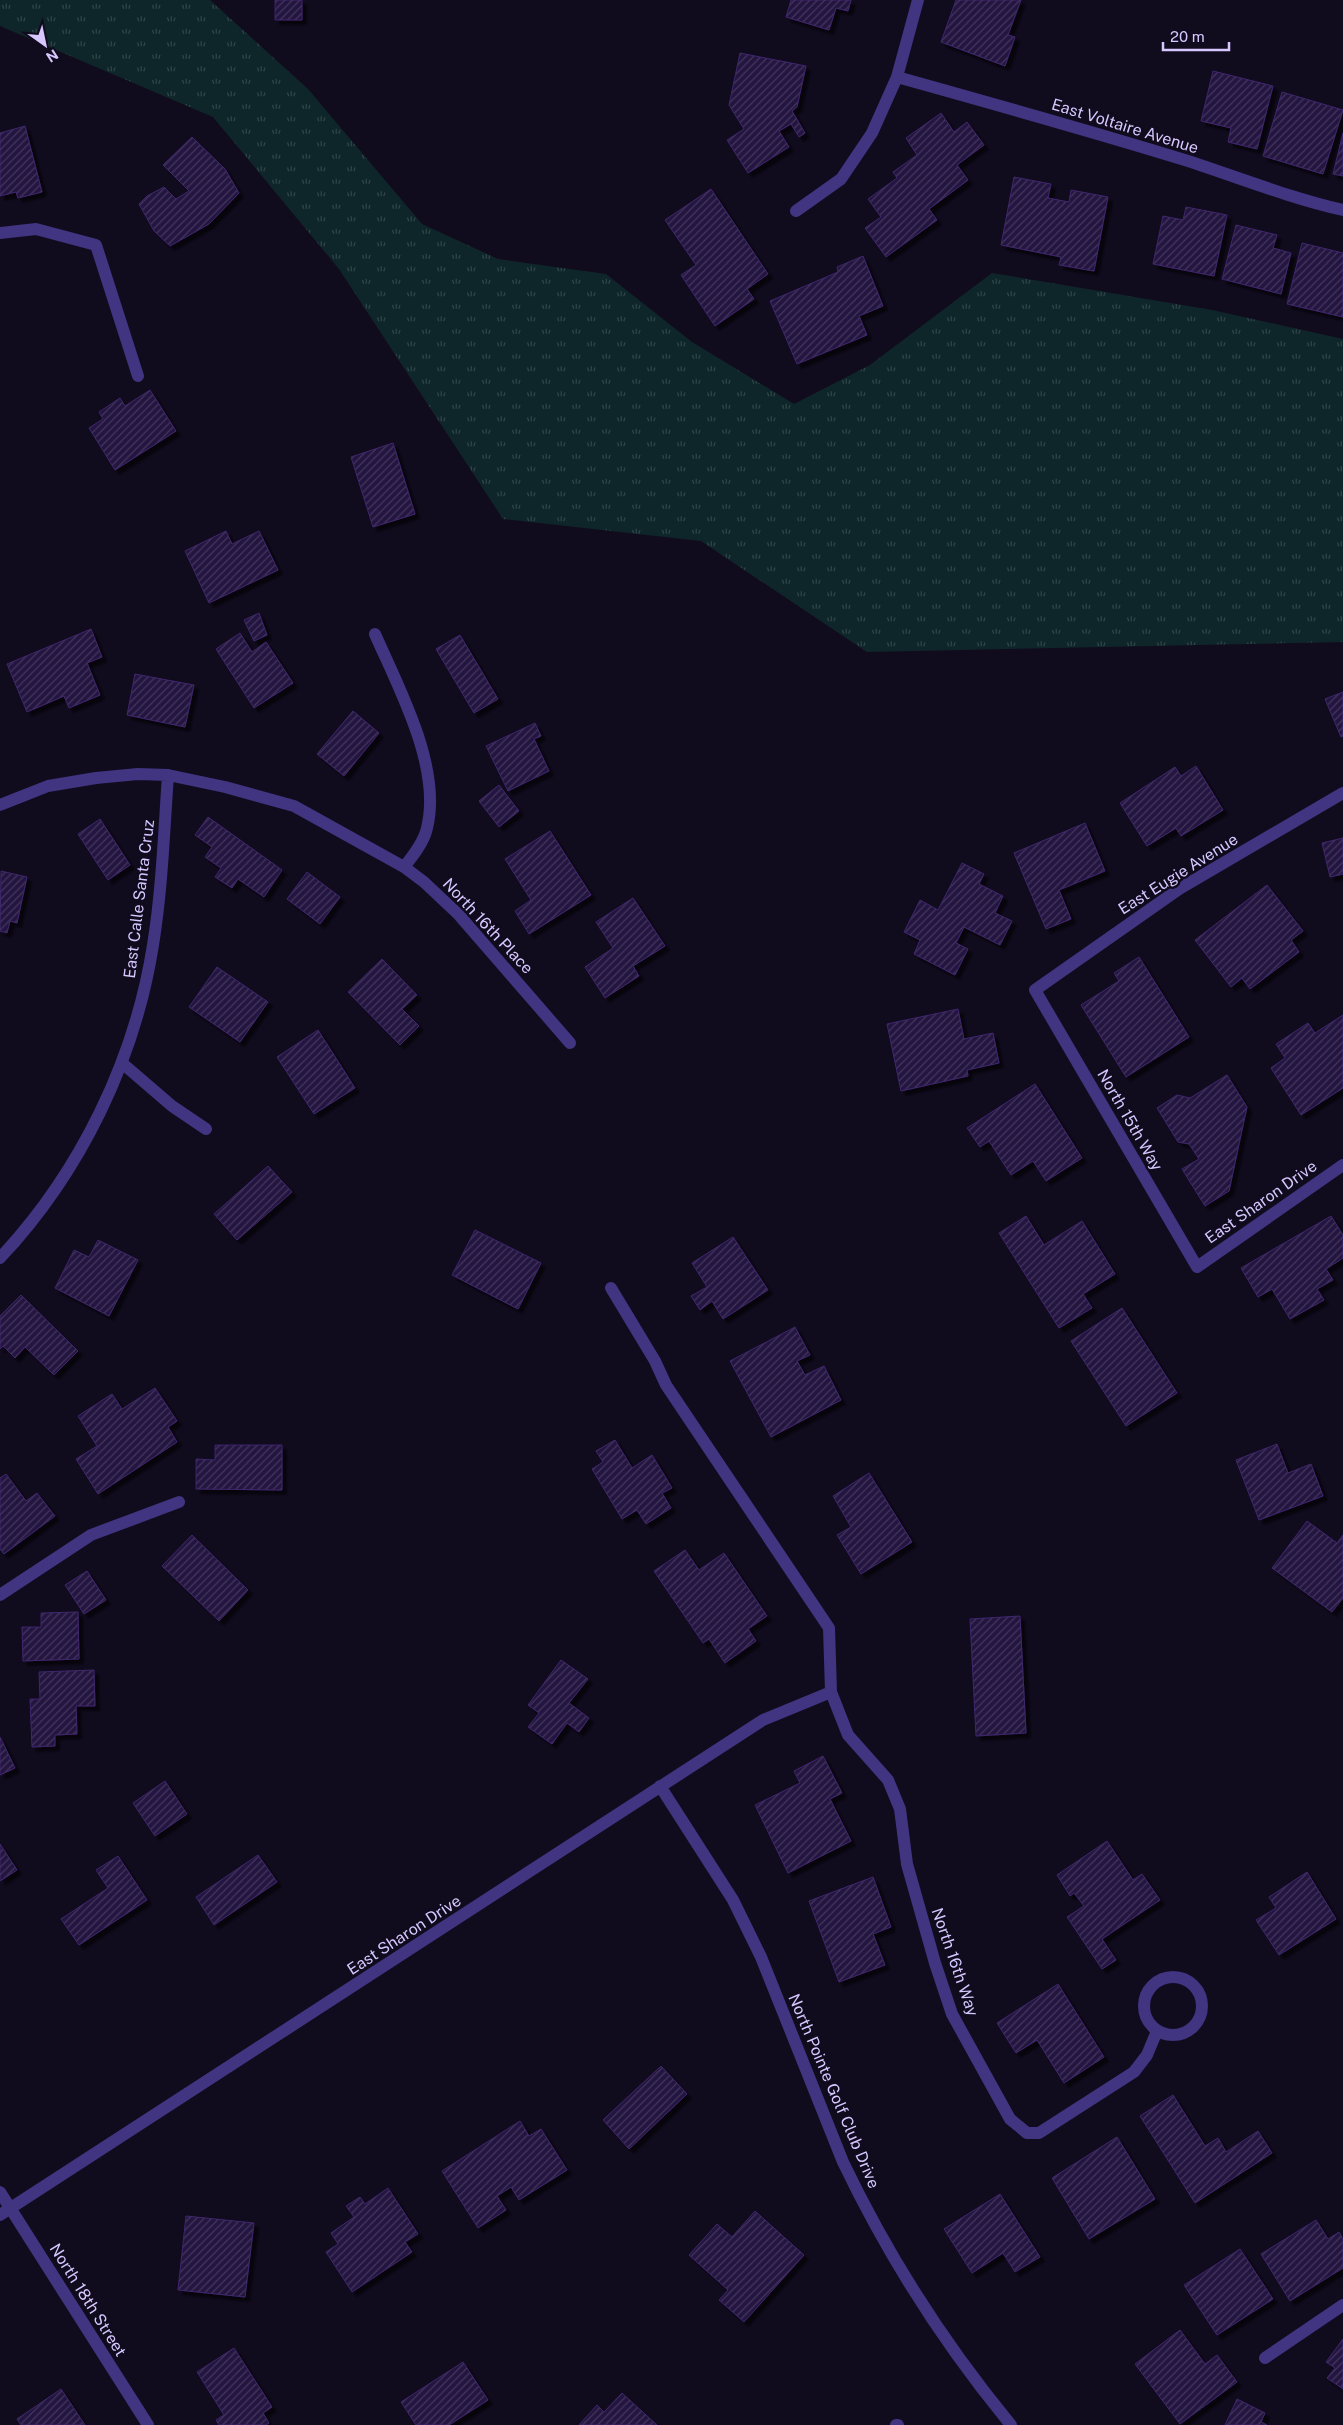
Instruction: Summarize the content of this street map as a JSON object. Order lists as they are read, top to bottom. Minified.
{"streets":{"street":["East Voltaire Avenue","East Eugie Avenue","East Calle Santa Cruz","North 16th Place","North 15th Way","East Sharon Drive","North 16th Way","North Pointe Golf Club Drive","North 18th Street"]},"crossings":[["East Eugie Avenue","North 15th Way"],["East Calle Santa Cruz","North 16th Place"],["North 15th Way","East Sharon Drive"],["East Sharon Drive","North 16th Way"],["East Sharon Drive","North Pointe Golf Club Drive"],["East Sharon Drive","North 18th Street"]],"scale_bar":"20 m","north":"bottom right"}
